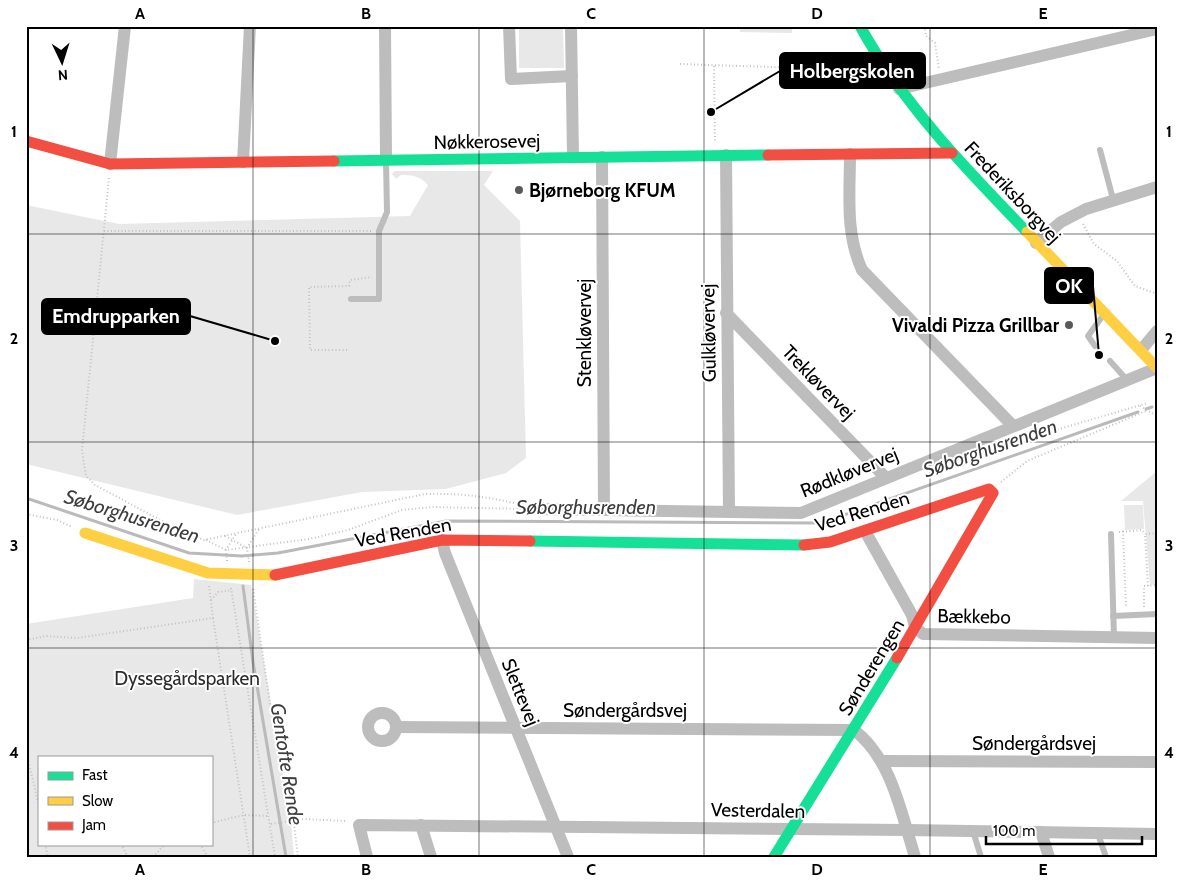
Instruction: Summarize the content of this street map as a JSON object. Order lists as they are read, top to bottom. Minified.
{"streets":{"street":["Nøkkerosevej","Frederiksborgvej","Stenkløvervej","Gulkløvervej","Trekløvervej","Rødkløvervej","Ved Renden","Bækkebo","Sønderengen","Slettevej","Søndergårdsvej","Vesterdalen"]},"crossings":[["Nøkkerosevej","Frederiksborgvej"],["Nøkkerosevej","Stenkløvervej"],["Nøkkerosevej","Gulkløvervej"],["Frederiksborgvej","Rødkløvervej"],["Stenkløvervej","Rødkløvervej"],["Gulkløvervej","Trekløvervej"],["Gulkløvervej","Rødkløvervej"],["Trekløvervej","Rødkløvervej"],["Ved Renden","Bækkebo"],["Ved Renden","Sønderengen"],["Ved Renden","Slettevej"],["Bækkebo","Sønderengen"],["Sønderengen","Søndergårdsvej"],["Sønderengen","Vesterdalen"],["Slettevej","Søndergårdsvej"],["Slettevej","Vesterdalen"]],"water":["Søborghusrenden","Gentofte Rende"],"parks":["Dyssegårdsparken"],"places":["Holbergskolen","Bjørneborg KFUM","Vivaldi Pizza Grillbar","Emdrupparken","OK"],"legend":["Fast","Slow","Jam"],"scale_bar":"100 m","north":"bottom","grid":{"columns":["A","B","C","D","E"],"rows":["1","2","3","4"]}}
